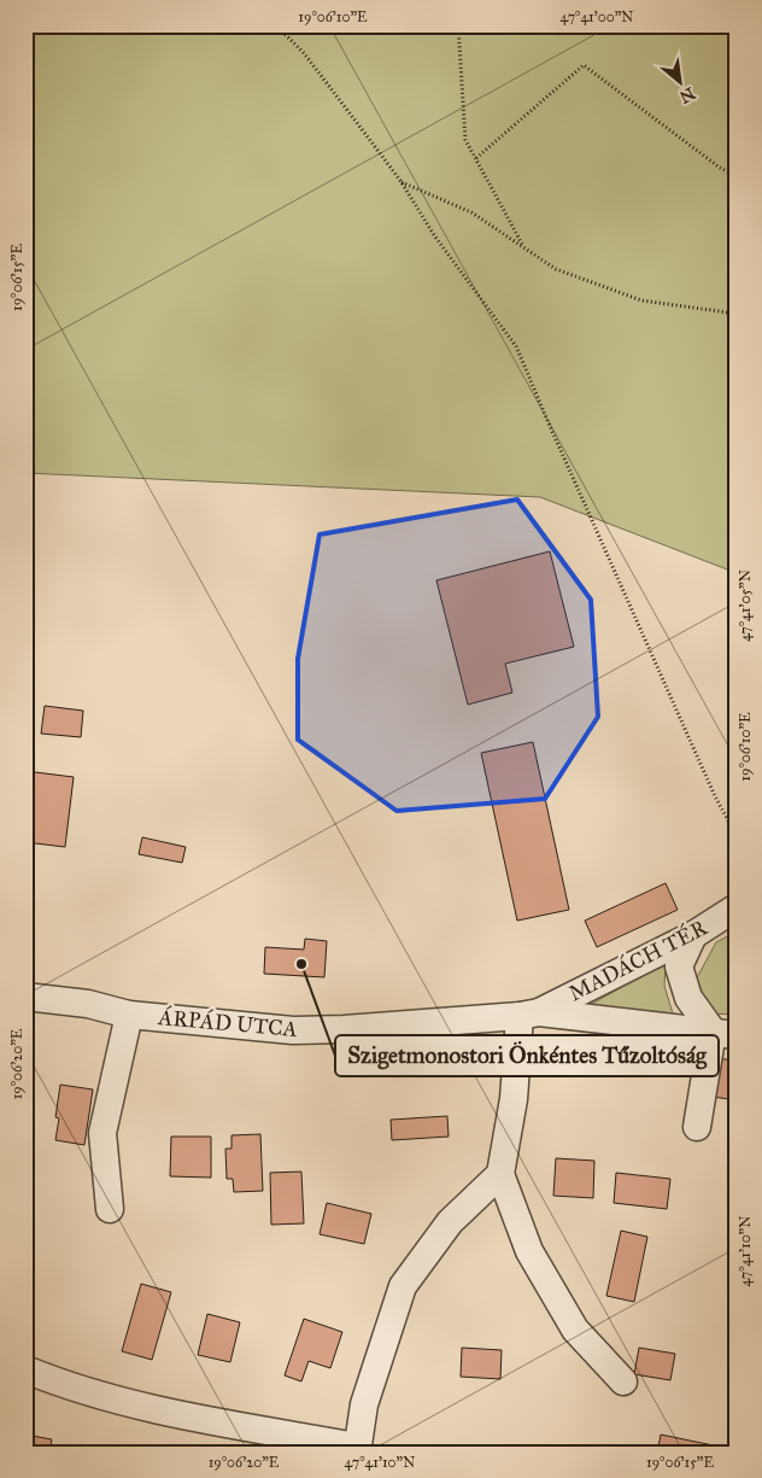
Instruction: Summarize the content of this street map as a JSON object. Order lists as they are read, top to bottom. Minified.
{"streets":{"street":["MADÁCH TÉR","ÁRPÁD UTCA"]},"crossings":[["MADÁCH TÉR","ÁRPÁD UTCA"]],"places":["Szigetmonostori Önkéntes Tűzoltóság"],"north":"bottom right","coordinates":["19°06'10\"E","47°41'00\"N","19°06'15\"E","47°41'05\"N","19°06'20\"E","47°41'10\"N"]}
